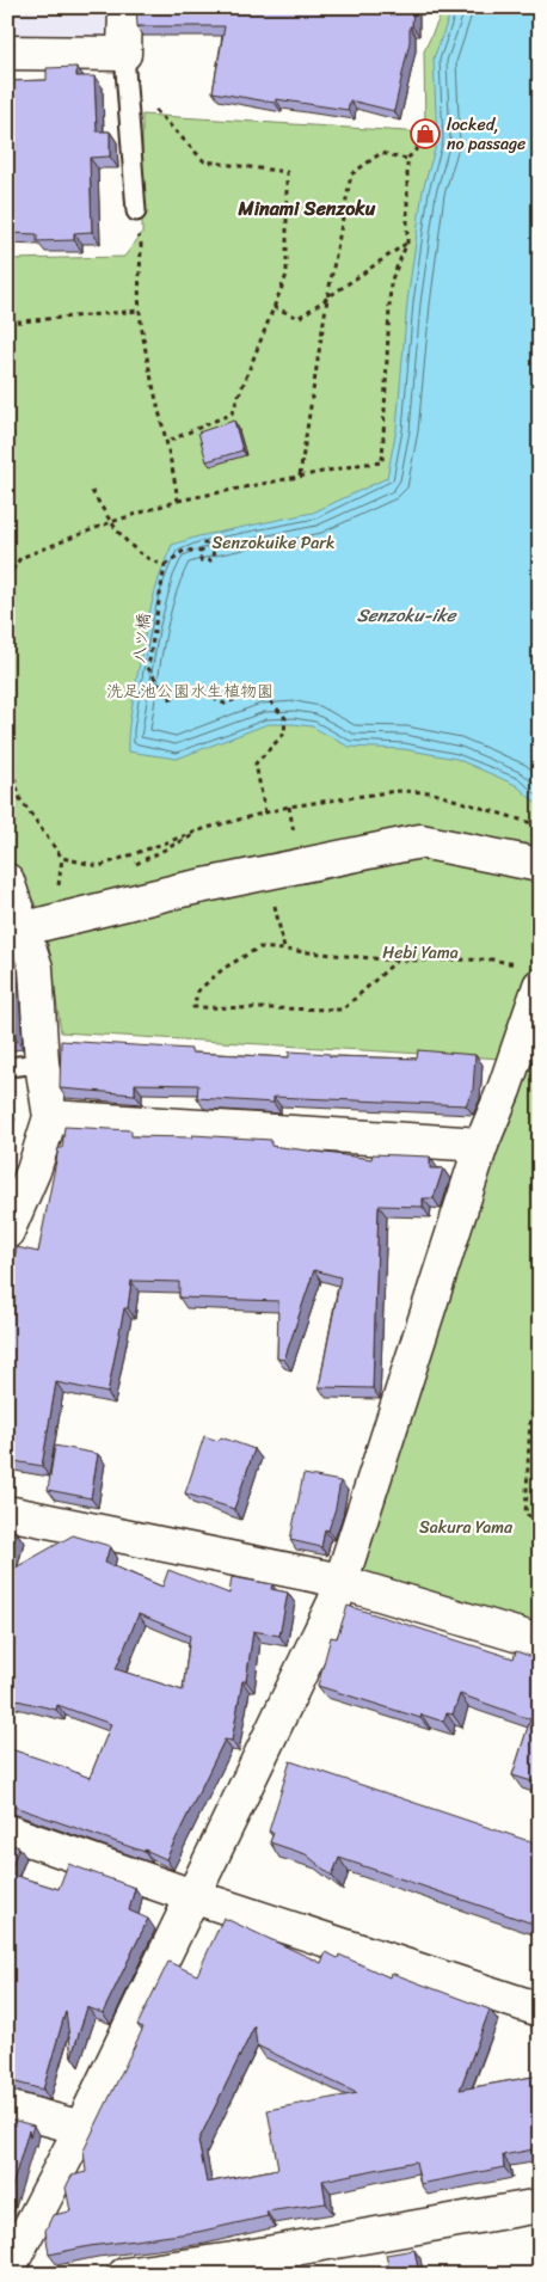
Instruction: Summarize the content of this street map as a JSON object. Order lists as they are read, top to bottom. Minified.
{"streets":{"path":["八ツ橋"]},"districts":["Minami Senzoku"],"water":["Senzoku-ike"],"parks":["Senzokuike Park","洗足池公園水生植物園","Hebi Yama","Sakura Yama"],"places":{"shop":["locked, no passage"]}}
